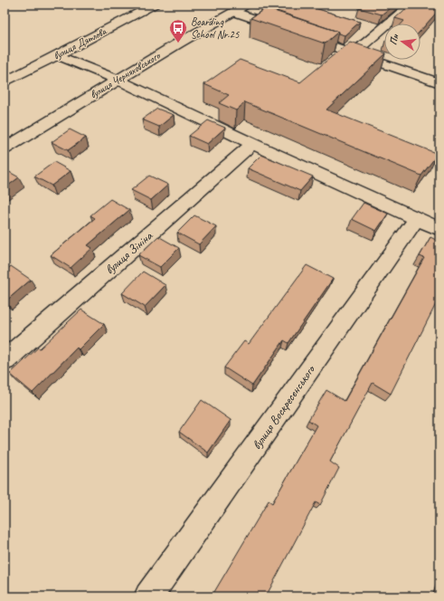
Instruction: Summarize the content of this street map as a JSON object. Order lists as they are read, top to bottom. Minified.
{"streets":{"street":["вулиця Дятлова","вулиця Черняховського","вулиця Зініна","вулиця Воскресенського"]},"places":{"bus stop":["Boarding School Nr.25"]},"north":"left"}
